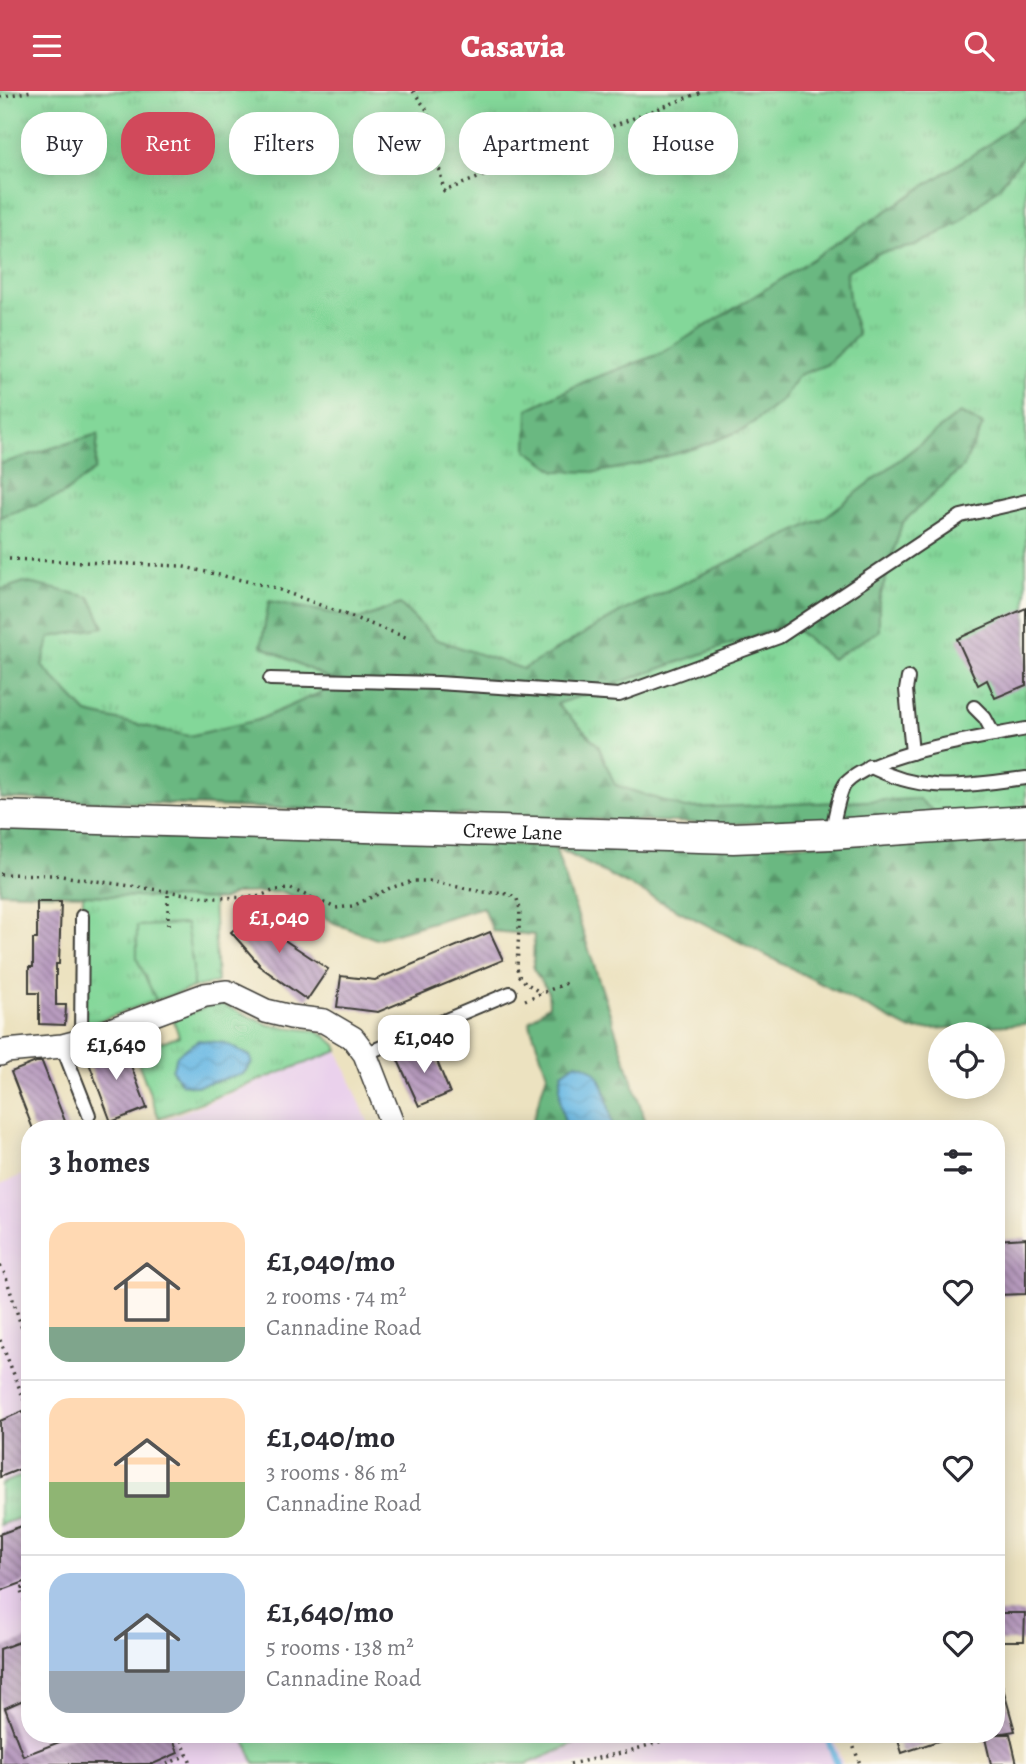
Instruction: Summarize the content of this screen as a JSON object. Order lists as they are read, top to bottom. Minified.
{"streets":{"street":["Crewe Lane"]},"page":{"header":"Casavia","chip":["Buy","Rent","Filters","New","Apartment","House"],"price":["£1,040","£1,040","£1,640"],"heading":"3 homes","list":[{"name":"£1,040/mo","note":"2 rooms · 74 m² · Cannadine Road"},{"name":"£1,040/mo","note":"3 rooms · 86 m² · Cannadine Road"},{"name":"£1,640/mo","note":"5 rooms · 138 m² · Cannadine Road"}]}}
